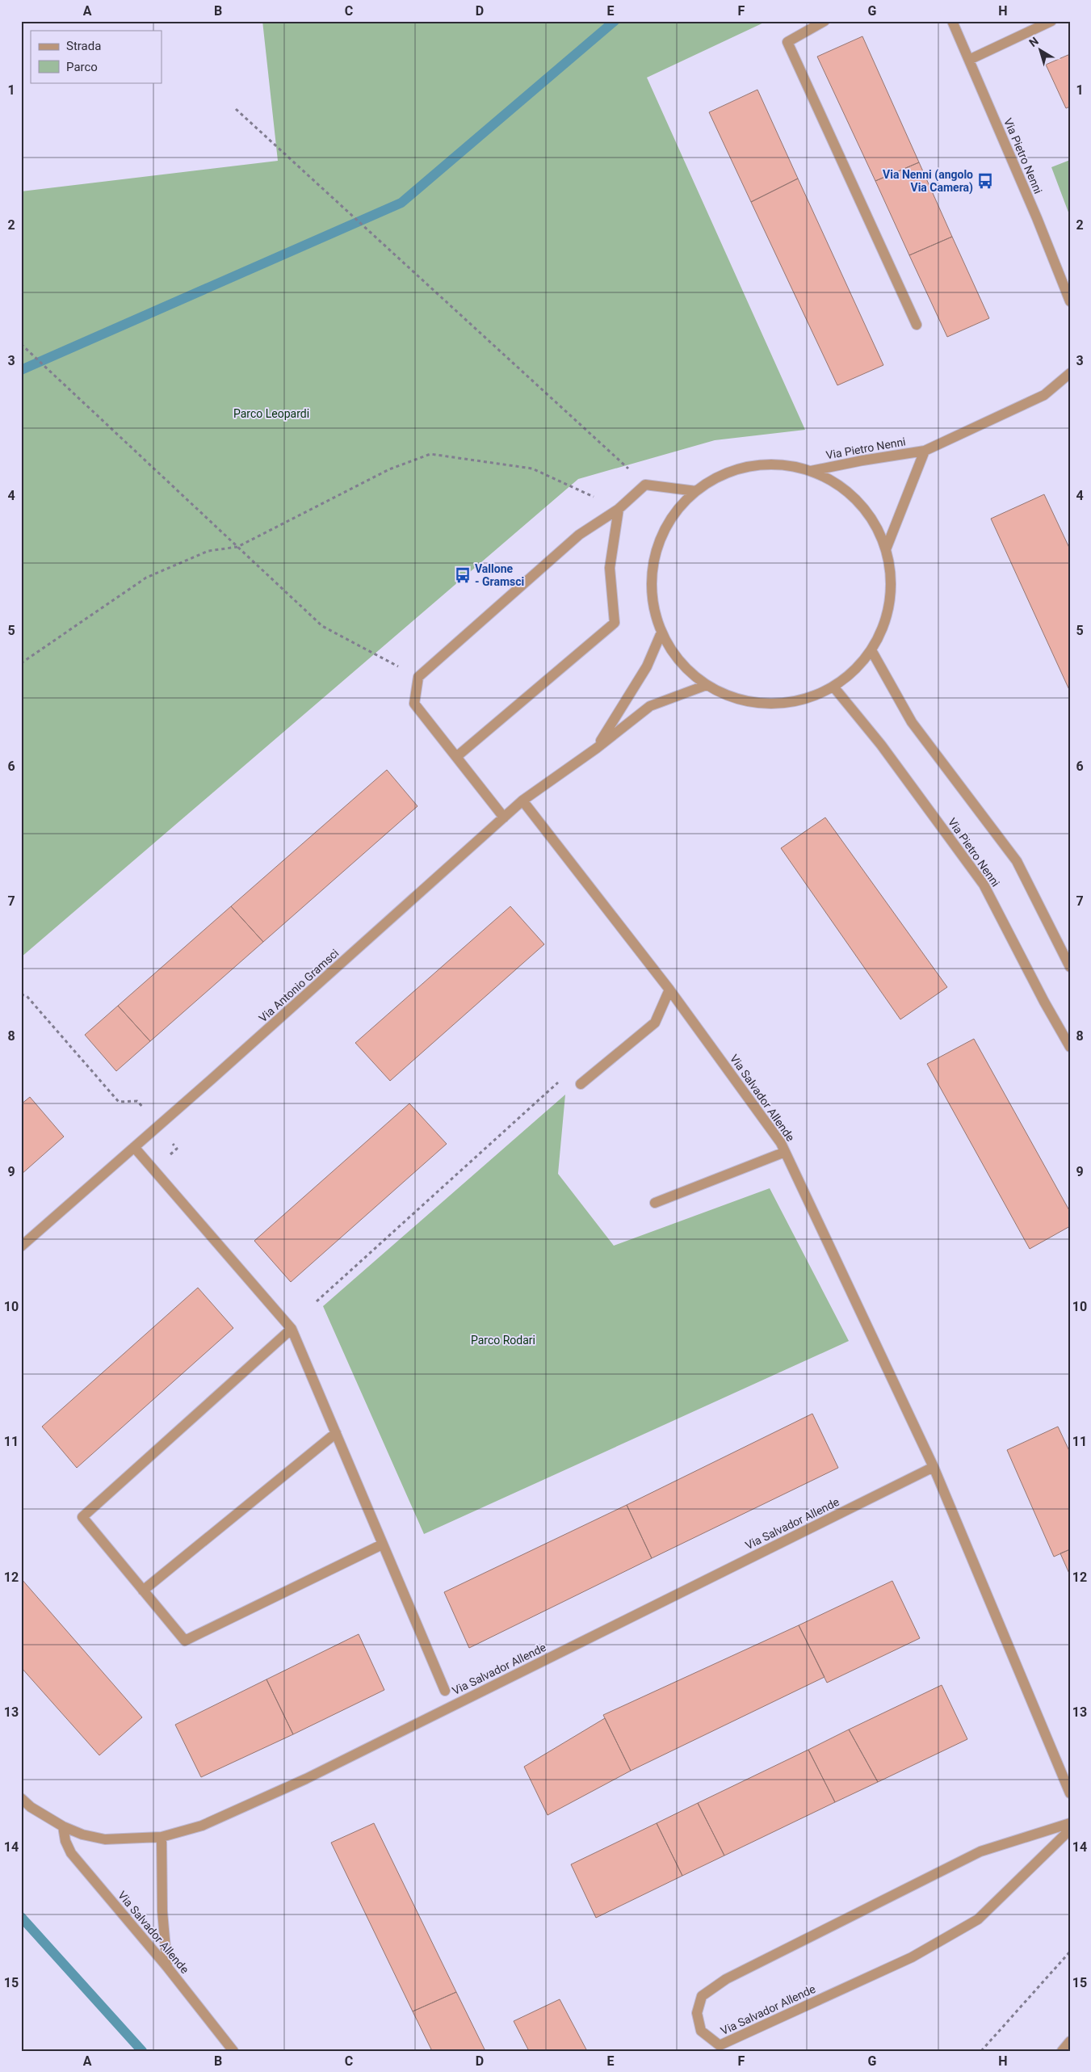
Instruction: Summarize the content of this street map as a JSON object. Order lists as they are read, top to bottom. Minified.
{"streets":{"street":["Via Pietro Nenni","Via Antonio Gramsci","Via Salvador Allende"]},"crossings":[["Via Antonio Gramsci","Via Salvador Allende"]],"parks":["Parco Leopardi","Parco Rodari"],"places":{"bus stop":["Via Nenni (angolo Via Camera)","Vallone - Gramsci"]},"legend":["Strada","Parco"],"north":"top left","grid":{"columns":["A","B","C","D","E","F","G","H"],"rows":["1","2","3","4","5","6","7","8","9","10","11","12","13","14","15"]}}
